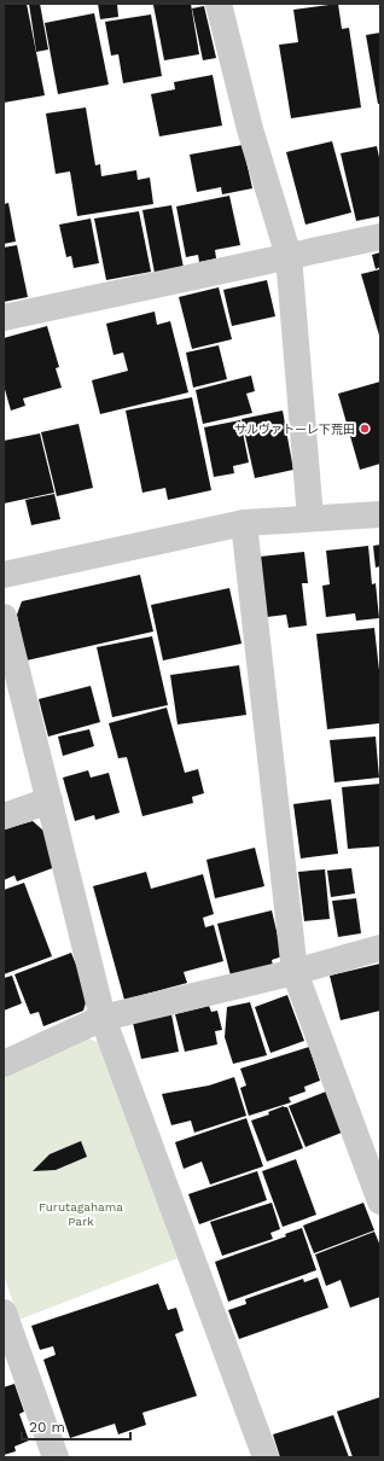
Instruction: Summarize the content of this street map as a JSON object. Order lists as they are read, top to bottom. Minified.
{"parks":["Furutagahama Park"],"places":["サルヴァトーレ下荒田"],"scale_bar":"20 m"}
